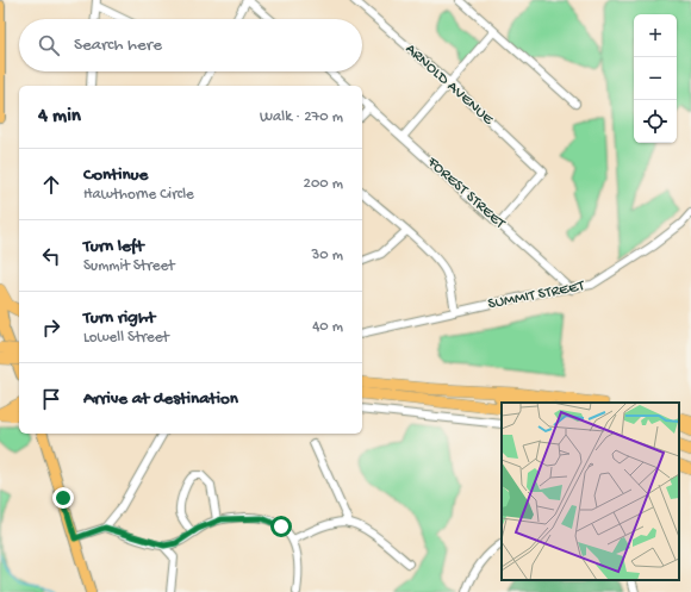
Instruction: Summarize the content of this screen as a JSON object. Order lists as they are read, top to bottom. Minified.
{"streets":{"street":["ARNOLD AVENUE","FOREST STREET","SUMMIT STREET"]},"crossings":[["ARNOLD AVENUE","FOREST STREET"],["FOREST STREET","SUMMIT STREET"]],"page":{"map_buttons":["+","−"],"search":"Search here","heading":["4 min","Walk · 270 m"],"list":[["Continue","Hawthorne Circle","200 m"],["Turn left","Summit Street","30 m"],["Turn right","Lowell Street","40 m"],"Arrive at destination"]}}
